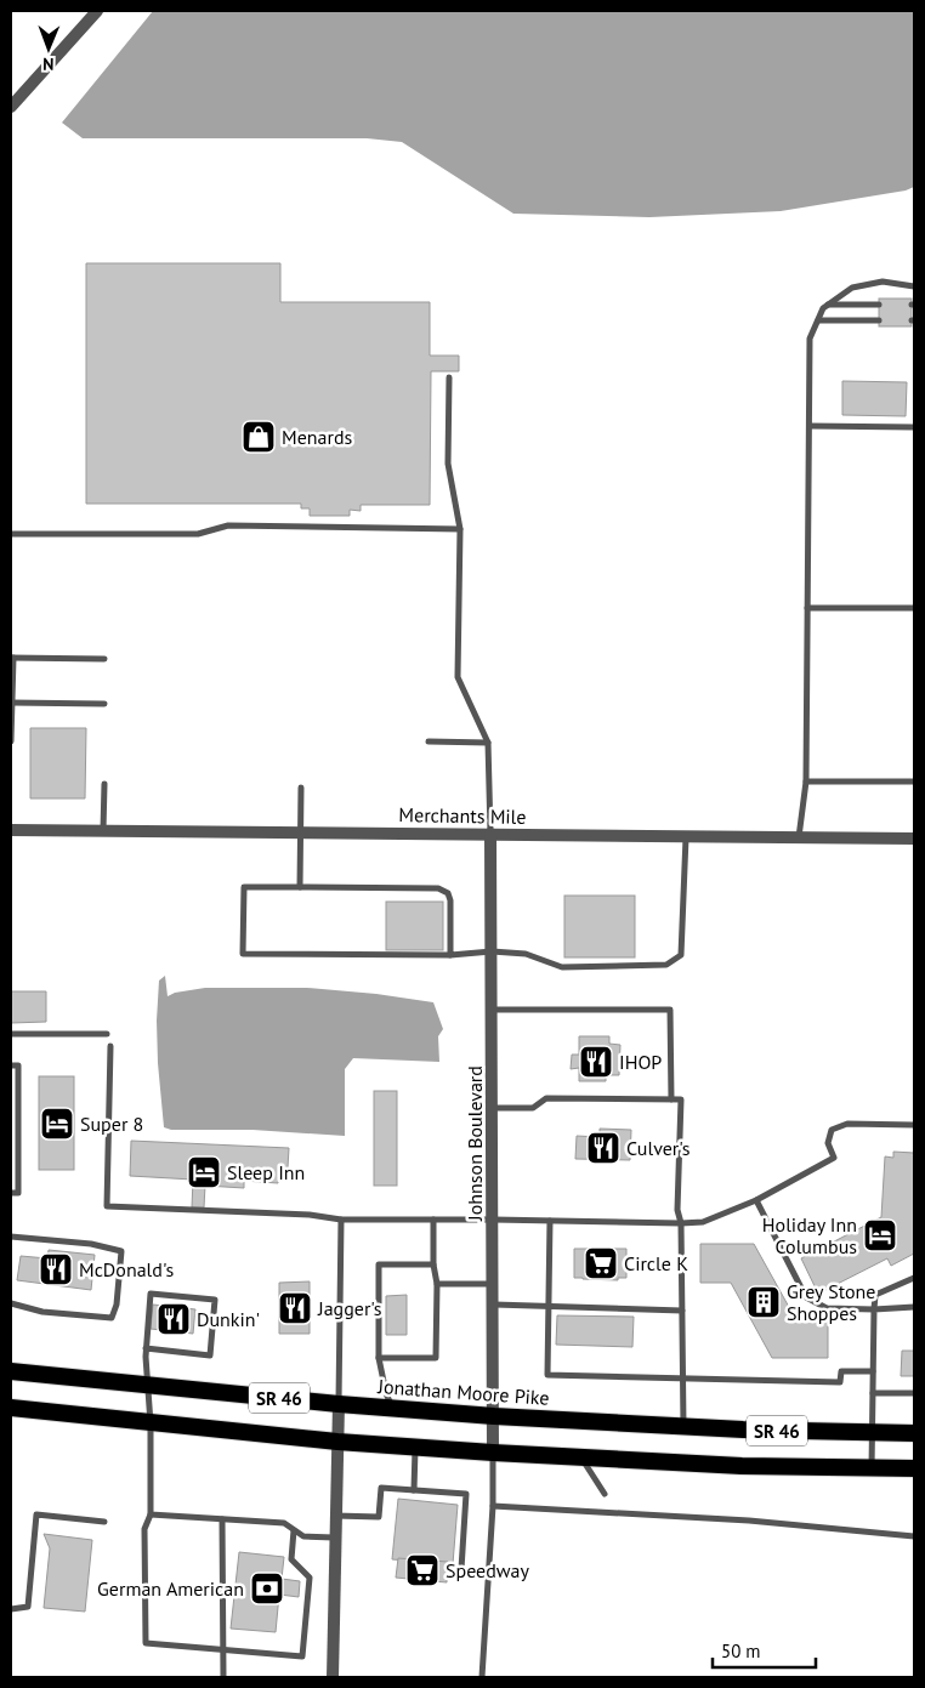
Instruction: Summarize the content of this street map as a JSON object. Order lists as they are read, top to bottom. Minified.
{"streets":{"highway":["Jonathan Moore Pike","SR 46"],"street":["Merchants Mile","Johnson Boulevard"]},"crossings":[["Merchants Mile","Johnson Boulevard"],["Johnson Boulevard","Jonathan Moore Pike"],["Johnson Boulevard","SR 46"]],"places":{"shop":["Menards"],"restaurant":["IHOP","Culver's","McDonald's","Jagger's","Dunkin'"],"hotel":["Super 8","Sleep Inn","Holiday Inn Columbus"],"supermarket":["Circle K","Speedway"],"building":["Grey Stone Shoppes"],"bank":["German American"]},"scale_bar":"50 m","north":"bottom"}
